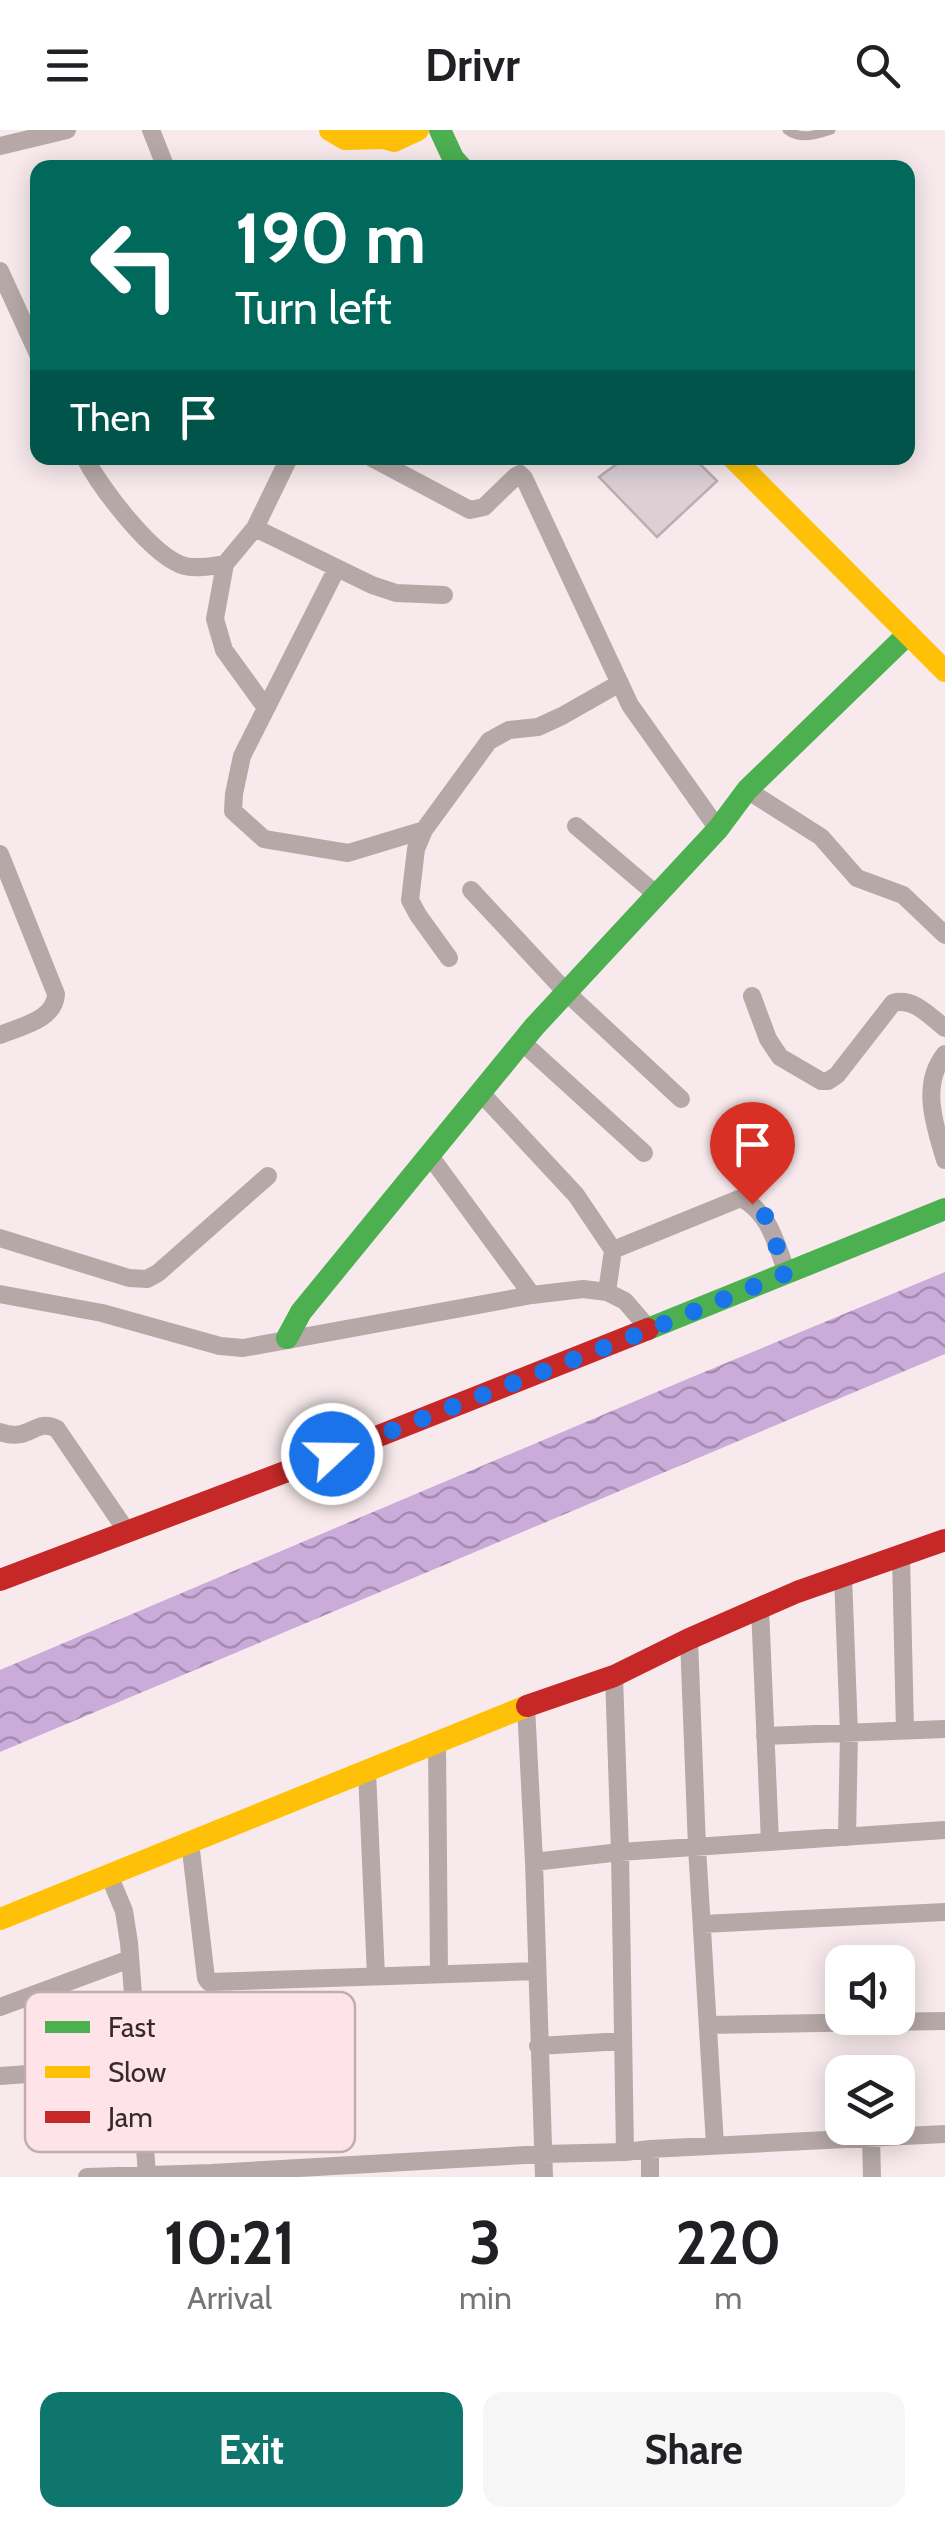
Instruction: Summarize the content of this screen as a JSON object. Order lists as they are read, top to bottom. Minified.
{"legend":["Fast","Slow","Jam"],"page":{"header":"Drivr","turn":["190 m","Turn left"],"then":"Then","eta":["10:21","Arrival","3","min","220","m"],"buttons":["Exit","Share"]}}
